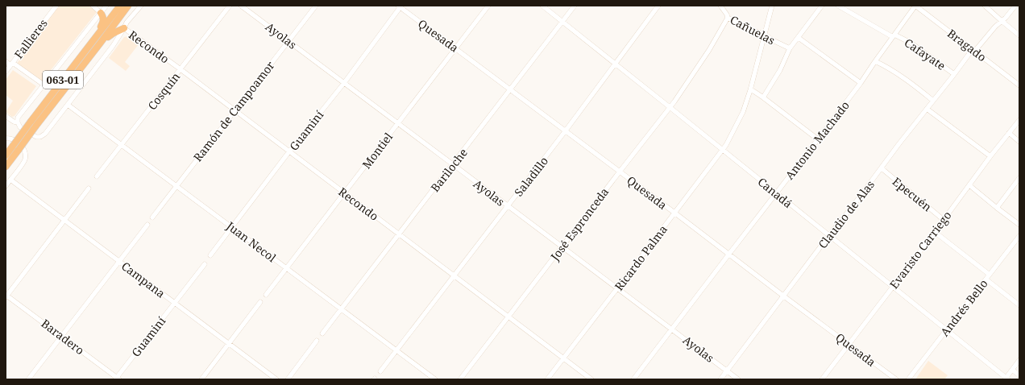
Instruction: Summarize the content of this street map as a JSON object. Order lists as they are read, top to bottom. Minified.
{"streets":{"highway":["063-01"],"street":["Cañuelas","Ayolas","Quesada","Fallieres","Bragado","Recondo","Cafayate","Cosquín","Ramón de Campoamor","Guaminí","Antonio Machado","Montiel","Bariloche","Saladillo","Canadá","Epecuén","Claudio de Alas","José Espronceda","Juan Necol","Evaristo Carriego","Ricardo Palma","Campana","Andrés Bello","Baradero"]},"crossings":[["Cañuelas","José Espronceda"],["Cañuelas","Ricardo Palma"],["Ayolas","Ramón de Campoamor"],["Ayolas","Guaminí"],["Ayolas","Antonio Machado"],["Ayolas","Montiel"],["Ayolas","Bariloche"],["Ayolas","Saladillo"],["Ayolas","Claudio de Alas"],["Ayolas","José Espronceda"],["Ayolas","Ricardo Palma"],["Quesada","Guaminí"],["Quesada","Antonio Machado"],["Quesada","Montiel"],["Quesada","Bariloche"],["Quesada","Saladillo"],["Quesada","Claudio de Alas"],["Quesada","José Espronceda"],["Quesada","Evaristo Carriego"],["Quesada","Ricardo Palma"],["Bragado","Antonio Machado"],["Bragado","Claudio de Alas"],["Recondo","Cosquín"],["Recondo","Ramón de Campoamor"],["Recondo","Guaminí"],["Recondo","Montiel"],["Recondo","Bariloche"],["Recondo","Saladillo"],["Recondo","José Espronceda"],["Recondo","Ricardo Palma"],["Cafayate","Antonio Machado"],["Cafayate","Claudio de Alas"],["Cosquín","Juan Necol"],["Ramón de Campoamor","Juan Necol"],["Guaminí","Juan Necol"],["Guaminí","Campana"],["Guaminí","Baradero"],["Antonio Machado","Canadá"],["Montiel","Juan Necol"],["Bariloche","Canadá"],["Bariloche","Juan Necol"],["Saladillo","Canadá"],["Saladillo","Juan Necol"],["Canadá","Claudio de Alas"],["Canadá","José Espronceda"],["Canadá","Evaristo Carriego"],["Canadá","Ricardo Palma"],["Canadá","Andrés Bello"],["Epecuén","Claudio de Alas"],["Epecuén","Evaristo Carriego"]]}
